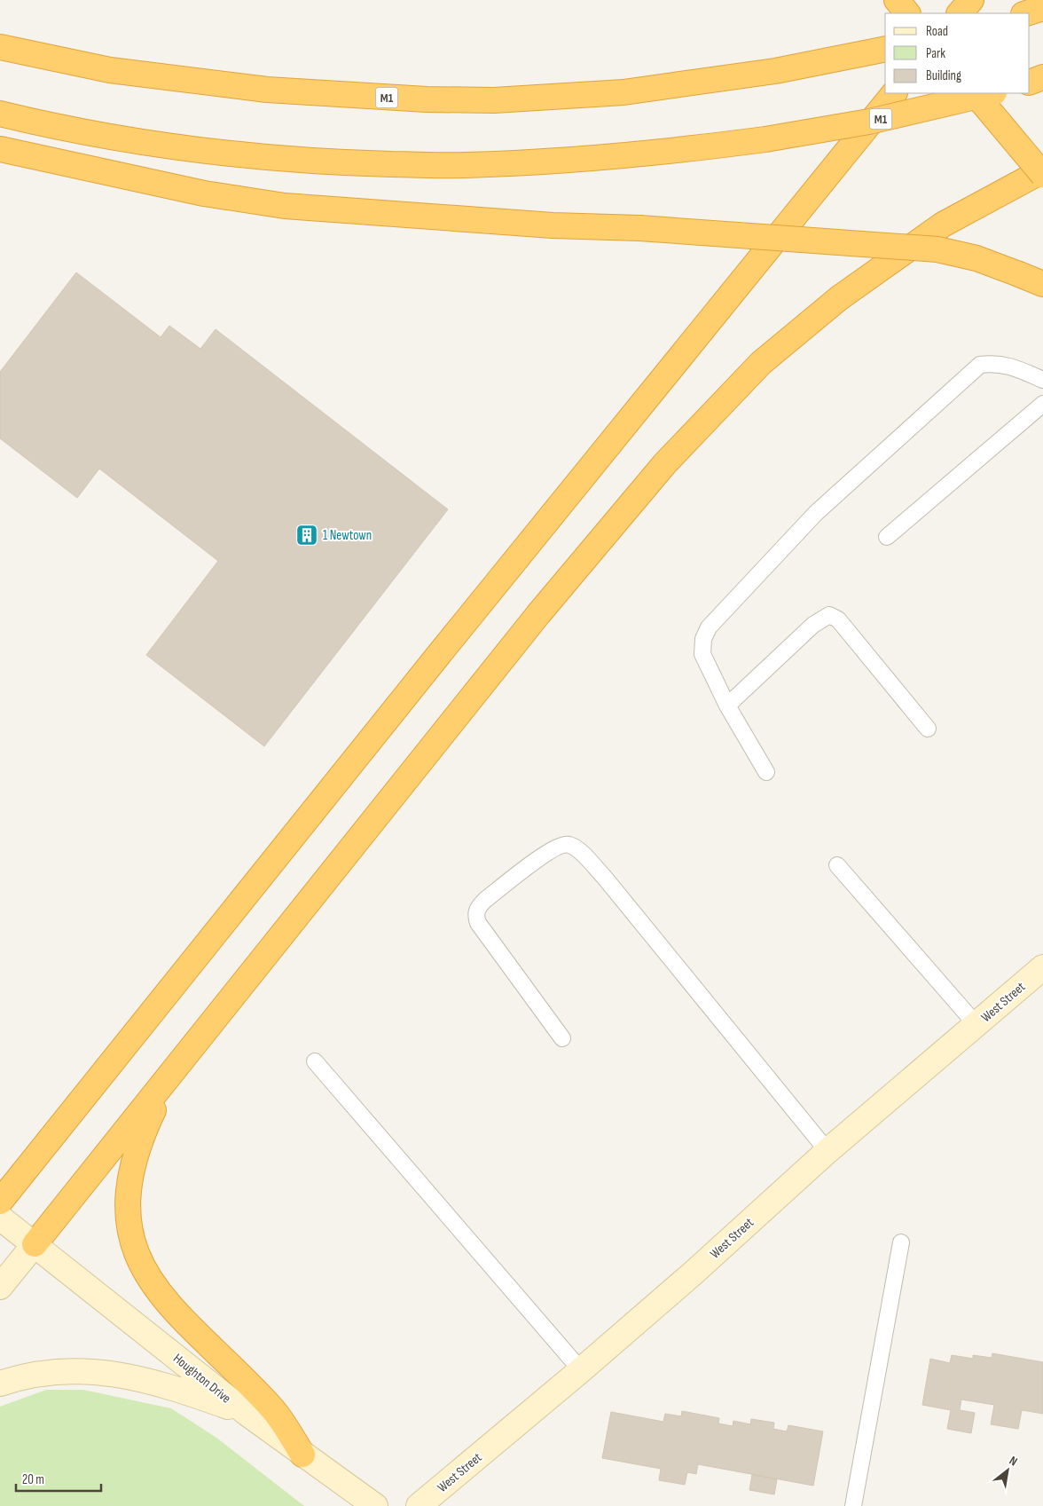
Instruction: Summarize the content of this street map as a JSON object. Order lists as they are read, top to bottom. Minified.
{"streets":{"highway":["M1"],"main road":["West Street","Houghton Drive"]},"places":{"building":["1 Newtown"]},"legend":["Road","Park","Building"],"scale_bar":"20 m","north":"top right"}
